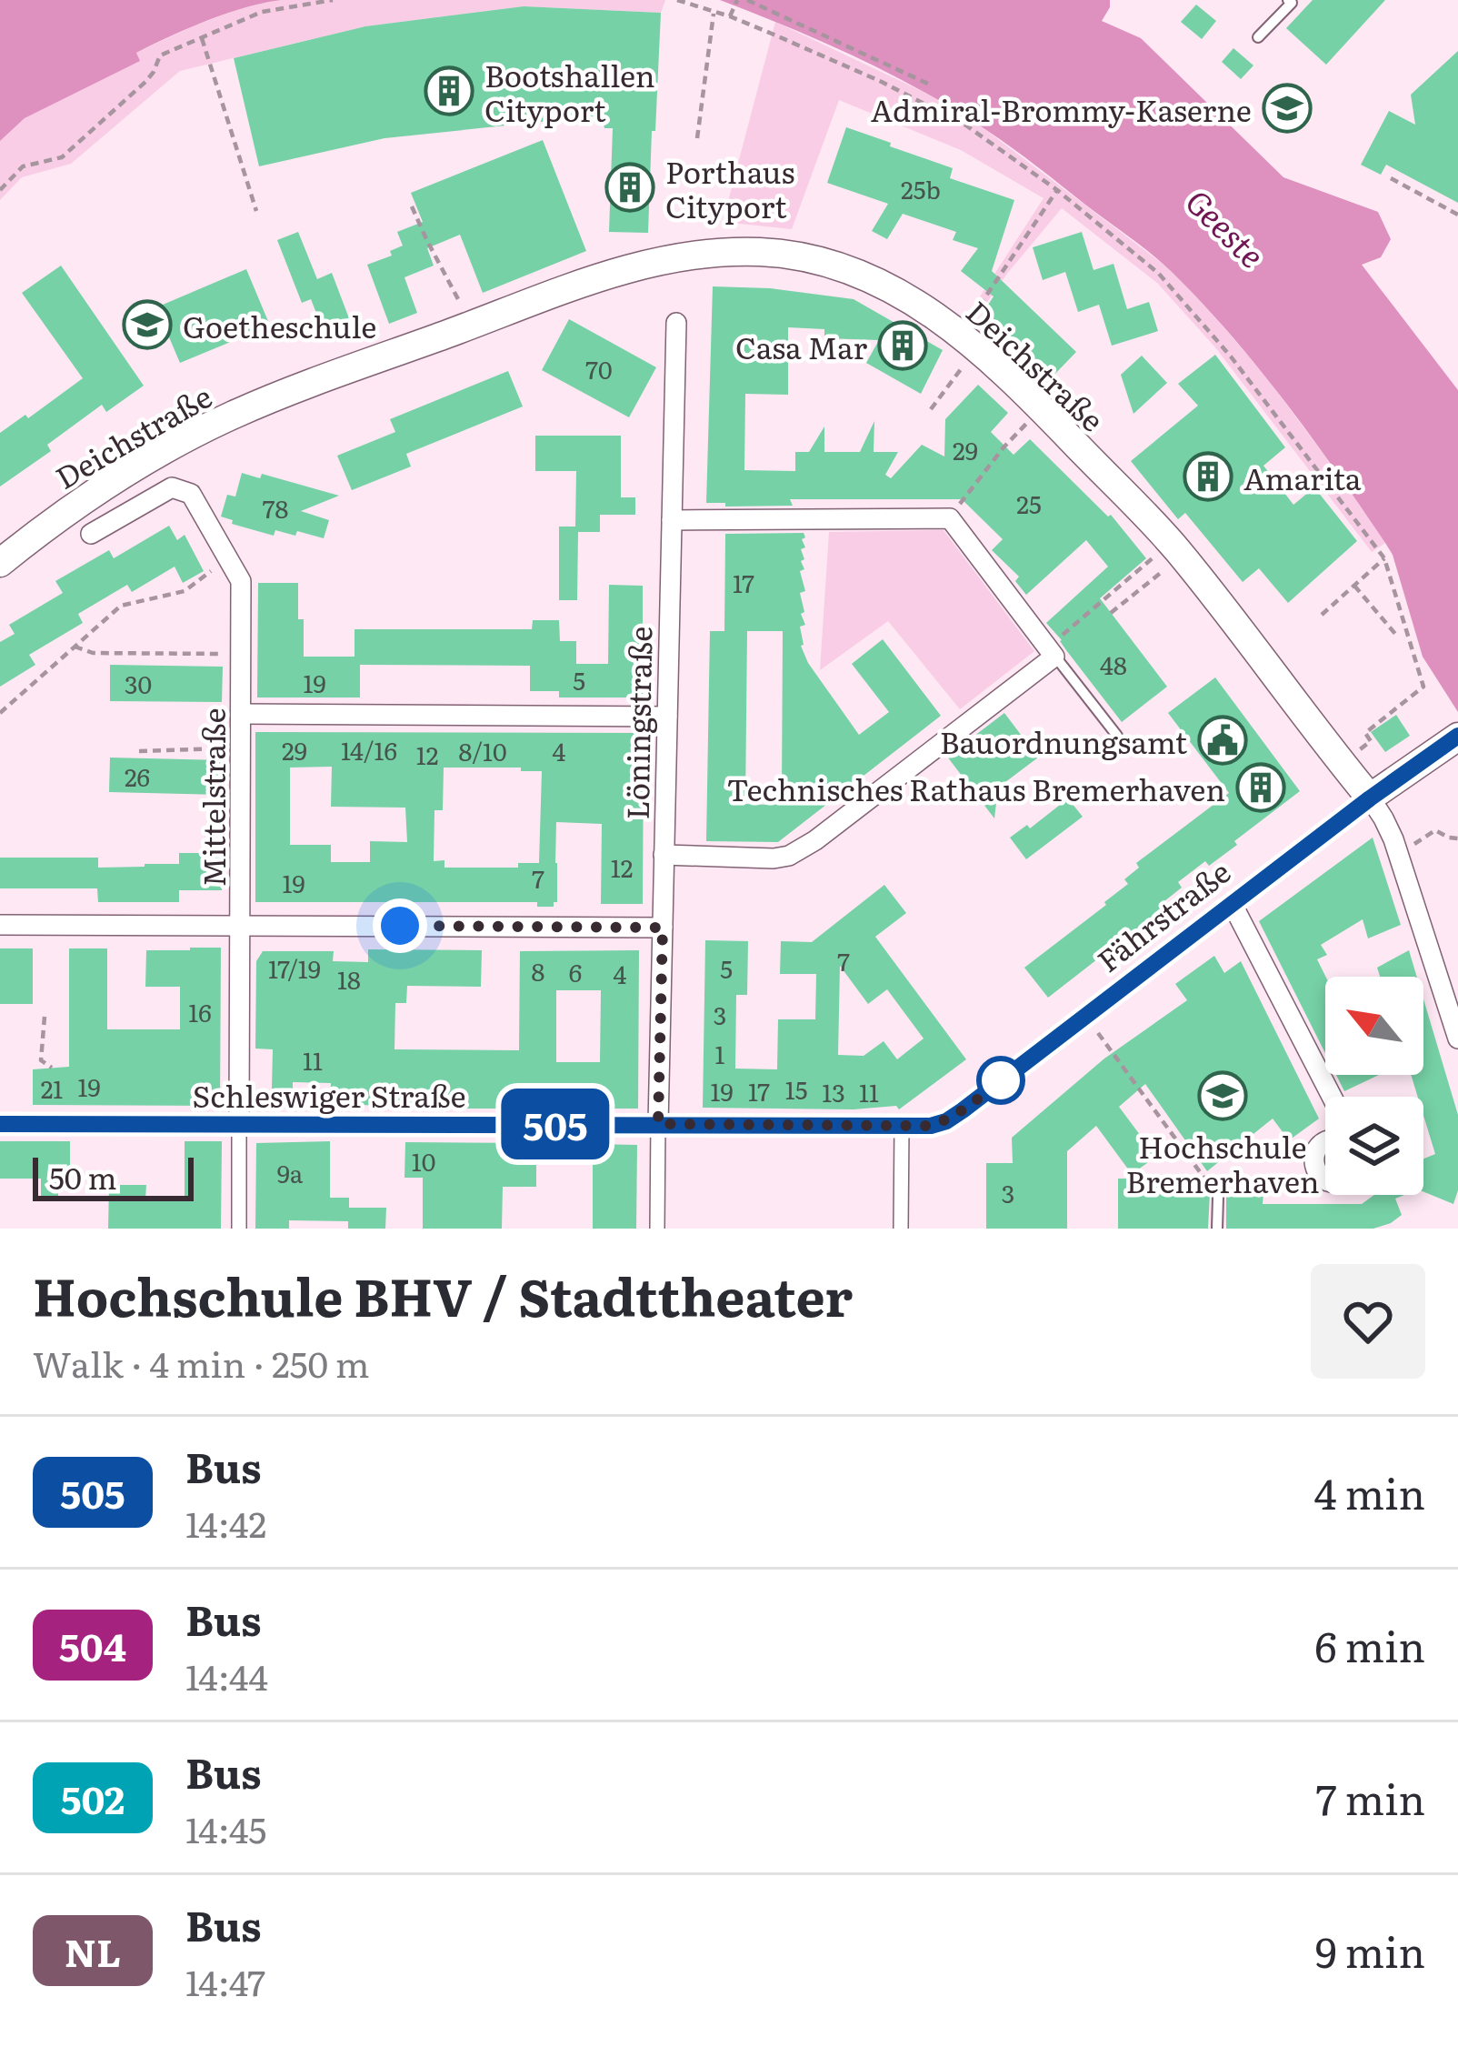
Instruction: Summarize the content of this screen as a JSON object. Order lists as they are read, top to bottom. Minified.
{"streets":{"main road":["Deichstraße","Fährstraße"],"street":["Löningstraße","Mittelstraße","Schleswiger Straße"]},"crossings":[["Deichstraße","Fährstraße"],["Löningstraße","Schleswiger Straße"],["Mittelstraße","Schleswiger Straße"],["Fährstraße","Schleswiger Straße"]],"water":["Geeste"],"places":{"building":["Bootshallen Cityport","Porthaus Cityport","Casa Mar","Amarita","Technisches Rathaus Bremerhaven"],"school or university":["Admiral-Brommy-Kaserne","Goetheschule","Hochschule Bremerhaven"],"public building":["Bauordnungsamt"]},"lines":["bus line 505"],"house_numbers":["25b","70","29","25","78","17","48","5","19","30","29","14/16","8/10","4","12","26","12","7","19","7","17/19","5","8","6","4","18","16","3","1","11","19","21","15","19","17","13","11","10","9a","3"],"scale_bar":"50 m","north":"top left","page":{"on_map":"505","scale":"50 m","heading":["Hochschule BHV / Stadttheater","Walk · 4 min · 250 m"],"list":[{"mark":"505","name":"Bus","note":"14:42","value":"4 min"},{"mark":"504","name":"Bus","note":"14:44","value":"6 min"},{"mark":"502","name":"Bus","note":"14:45","value":"7 min"},{"mark":"NL","name":"Bus","note":"14:47","value":"9 min"}]}}
